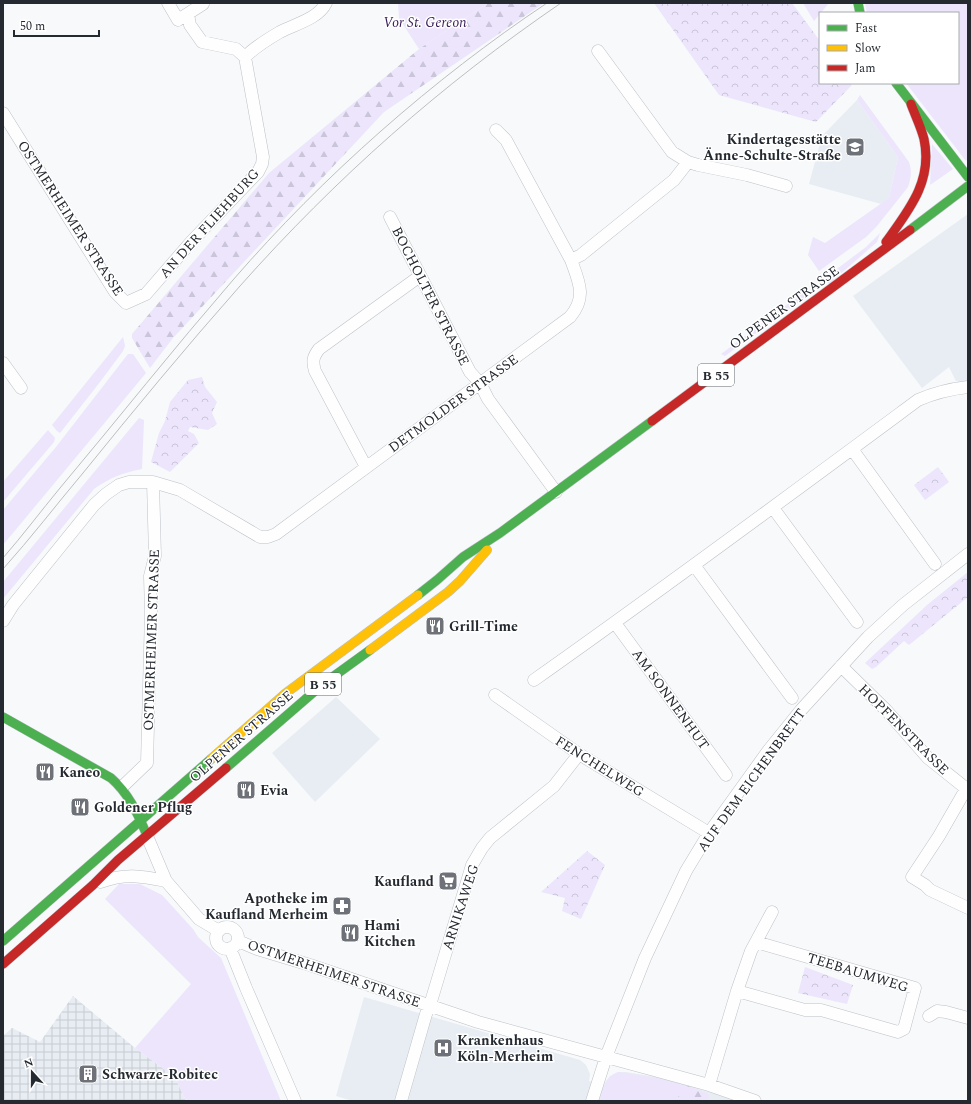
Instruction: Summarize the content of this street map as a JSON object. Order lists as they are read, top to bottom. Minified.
{"streets":{"main road":["OLPENER STRASSE","B 55"],"street":["OSTMERHEIMER STRASSE","AN DER FLIEHBURG","BOCHOLTER STRASSE","DETMOLDER STRASSE","AM SONNENHUT","HOPFENSTRASSE","FENCHELWEG","AUF DEM EICHENBRETT","ARNIKAWEG","TEEBAUMWEG"]},"crossings":[["OSTMERHEIMER STRASSE","AN DER FLIEHBURG"],["OSTMERHEIMER STRASSE","DETMOLDER STRASSE"],["OSTMERHEIMER STRASSE","AUF DEM EICHENBRETT"],["OSTMERHEIMER STRASSE","ARNIKAWEG"],["BOCHOLTER STRASSE","OLPENER STRASSE"],["BOCHOLTER STRASSE","DETMOLDER STRASSE"],["OLPENER STRASSE","B 55"],["HOPFENSTRASSE","AUF DEM EICHENBRETT"],["FENCHELWEG","AUF DEM EICHENBRETT"],["FENCHELWEG","ARNIKAWEG"]],"parks":["Vor St. Gereon"],"places":{"school or university":["Kindertagesstätte Änne-Schulte-Straße"],"restaurant":["Grill-Time","Kaneo","Evia","Goldener Pflug","Hami Kitchen"],"supermarket":["Kaufland"],"pharmacy":["Apotheke im Kaufland Merheim"],"hospital":["Krankenhaus Köln-Merheim"],"building":["Schwarze-Robitec"]},"legend":["Fast","Slow","Jam"],"scale_bar":"50 m","north":"top"}
